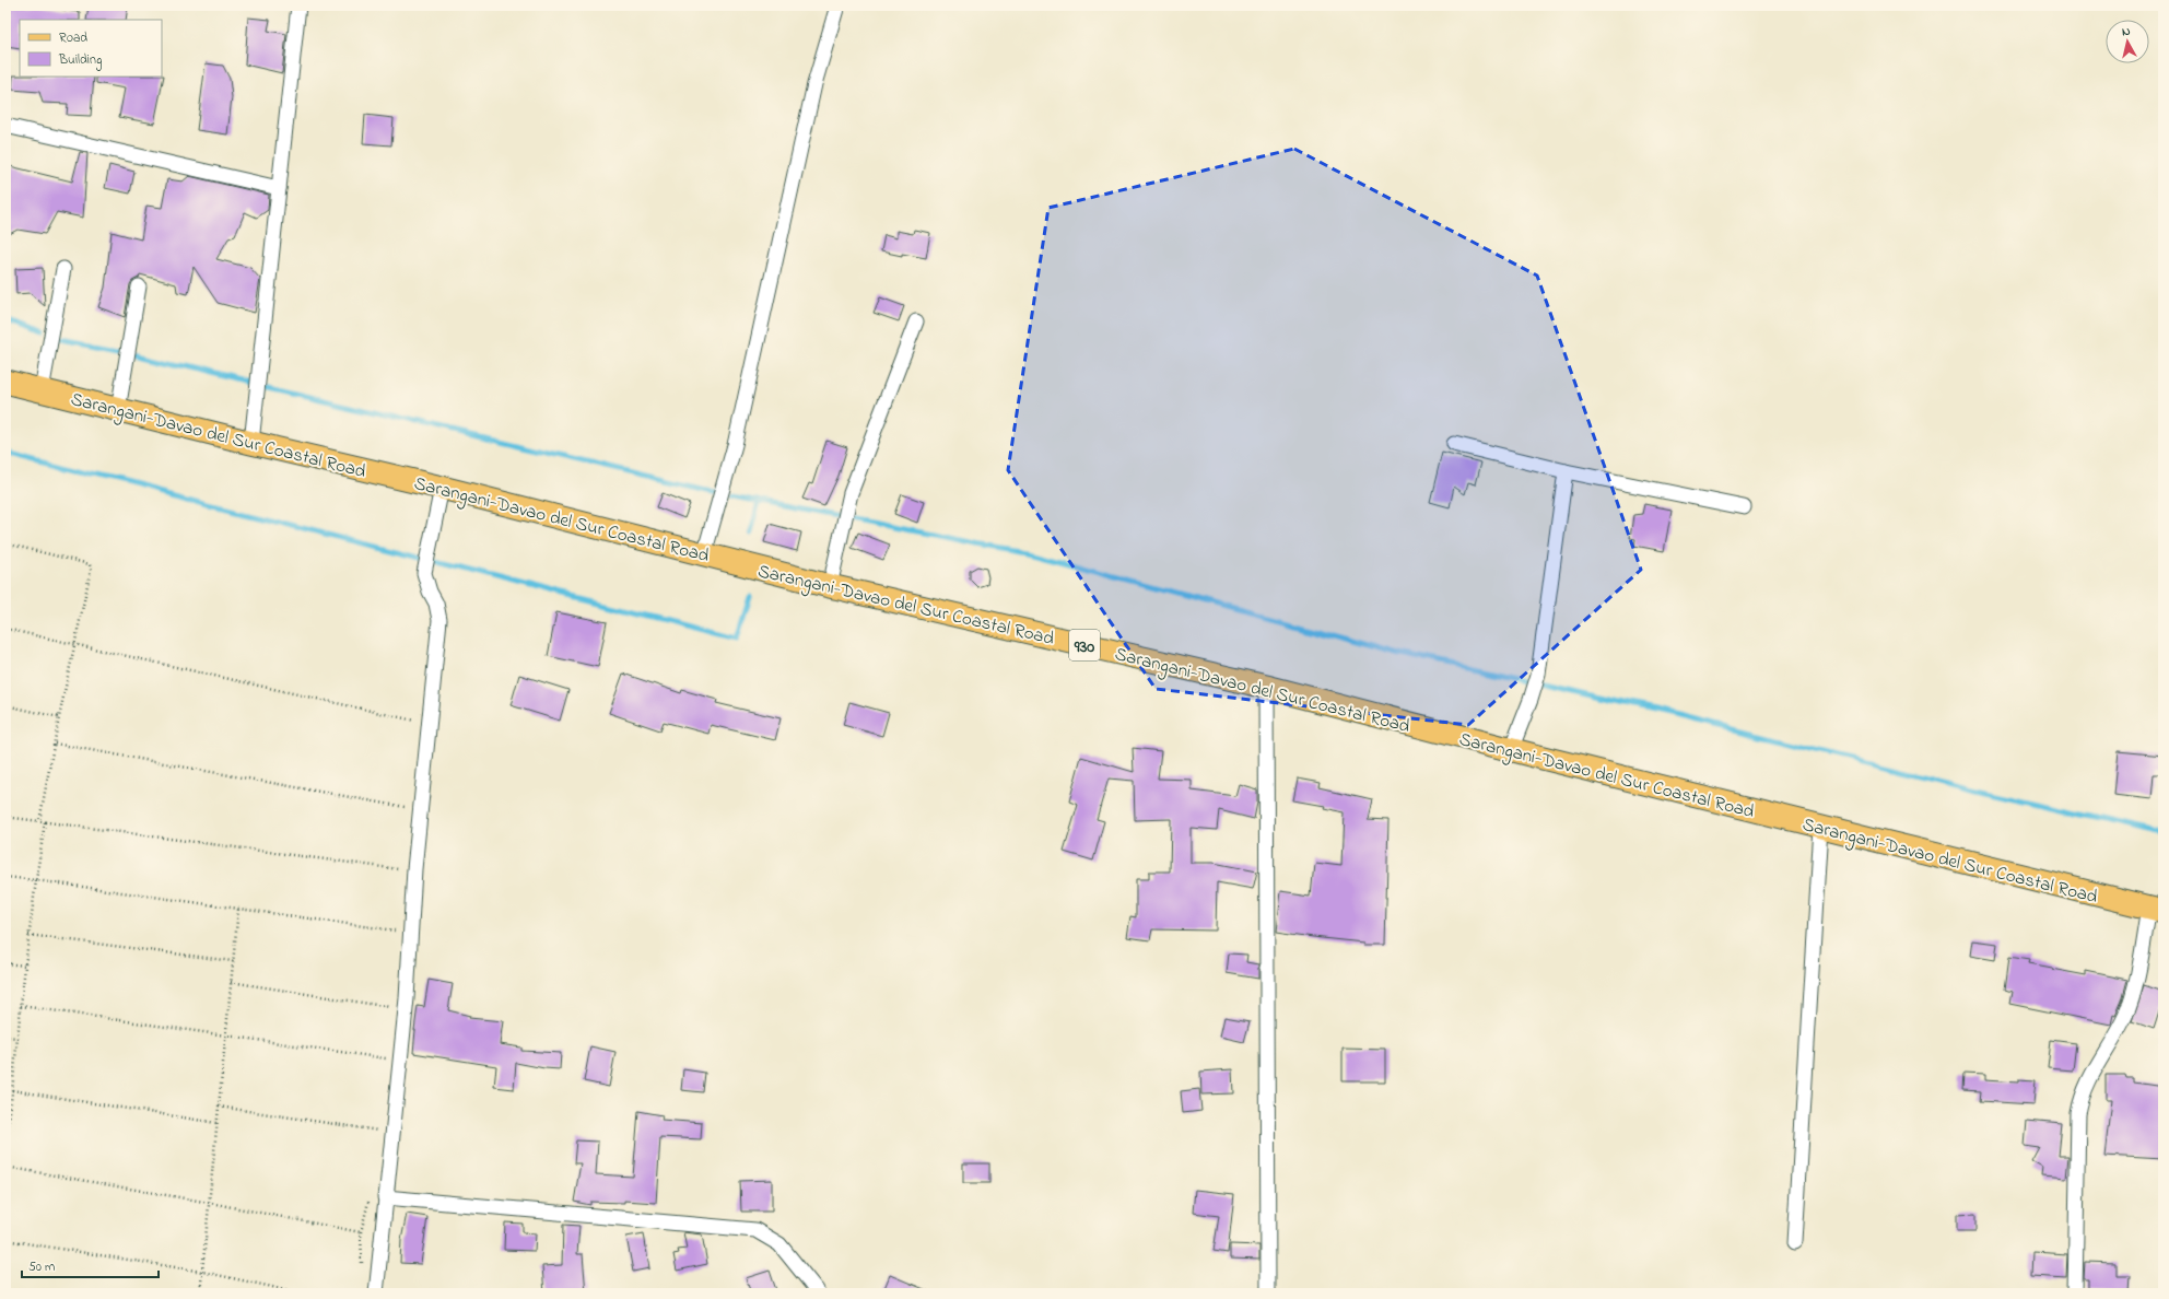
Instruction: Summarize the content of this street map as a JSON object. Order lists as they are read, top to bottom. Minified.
{"streets":{"main road":["Sarangani-Davao del Sur Coastal Road","930"]},"legend":["Road","Building"],"scale_bar":"50 m","north":"top"}
